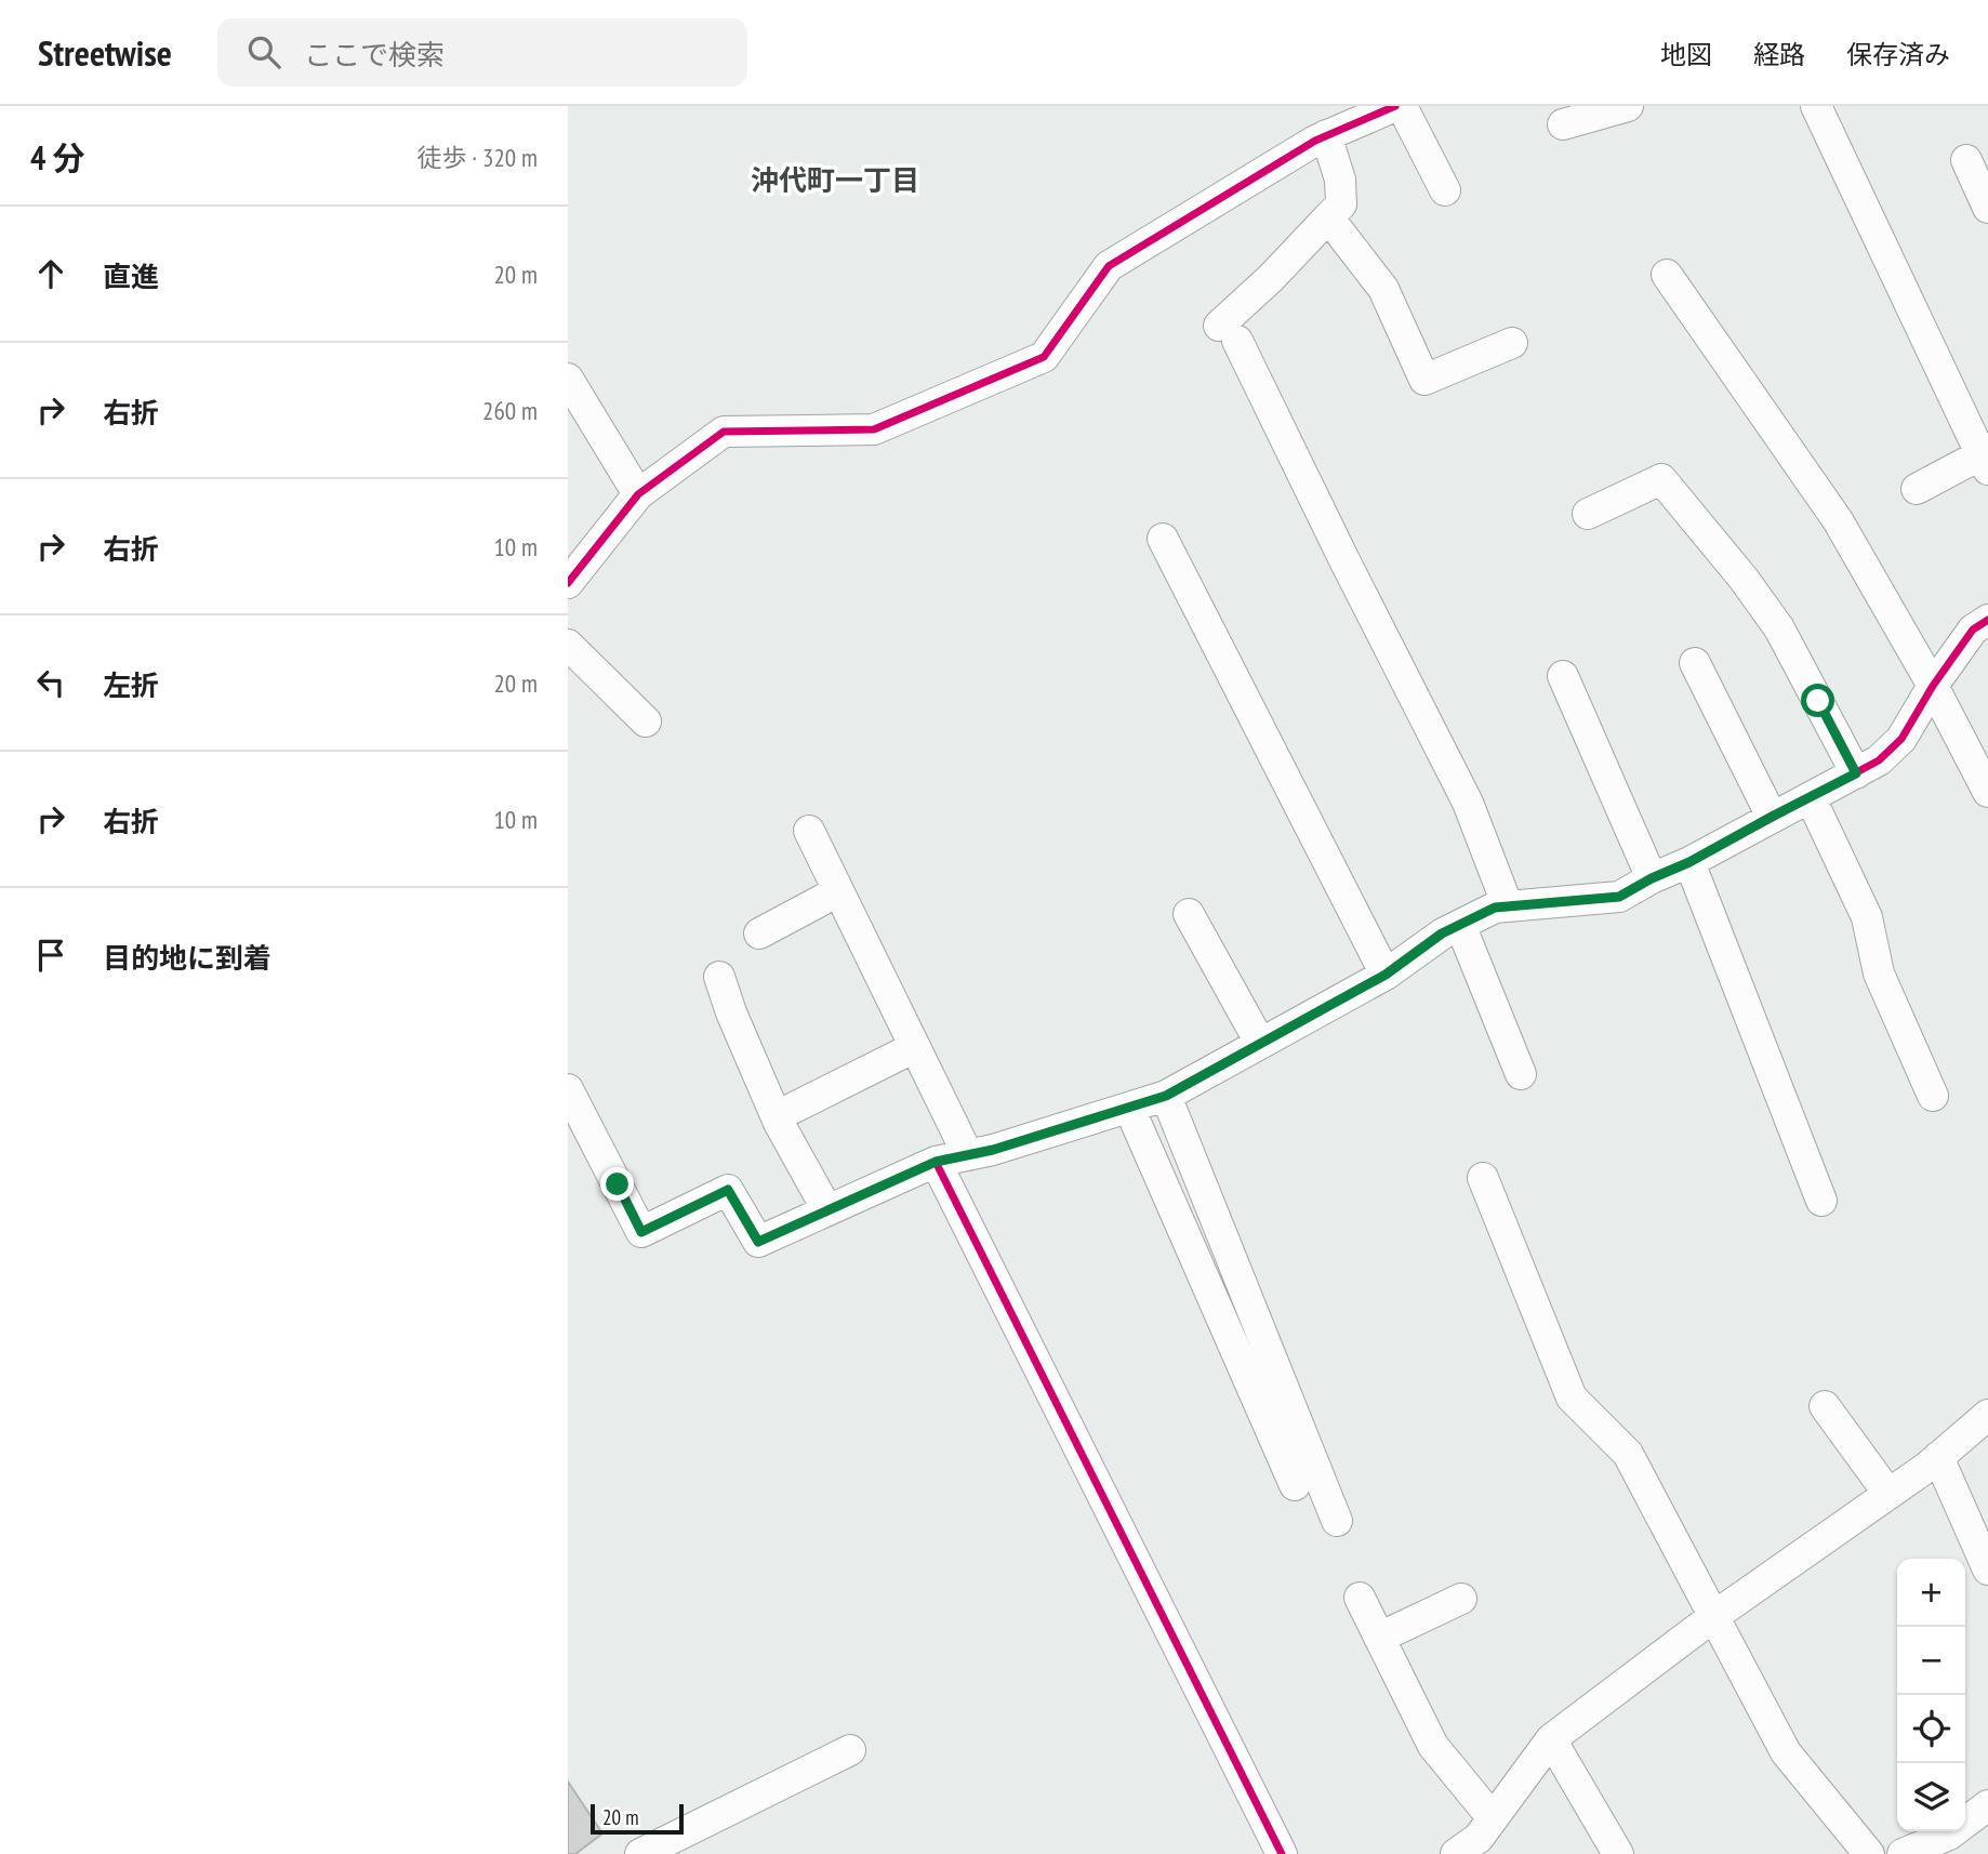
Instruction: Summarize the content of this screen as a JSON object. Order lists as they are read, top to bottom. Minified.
{"districts":["沖代町一丁目"],"scale_bar":"20 m","page":{"header":"Streetwise","search":"ここで検索","nav":["地図","経路","保存済み"],"heading":["4 分","徒歩 · 320 m"],"list":[["直進","20 m"],["右折","260 m"],["右折","10 m"],["左折","20 m"],["右折","10 m"],"目的地に到着"],"map_buttons":["+","−"],"scale":"20 m"}}
